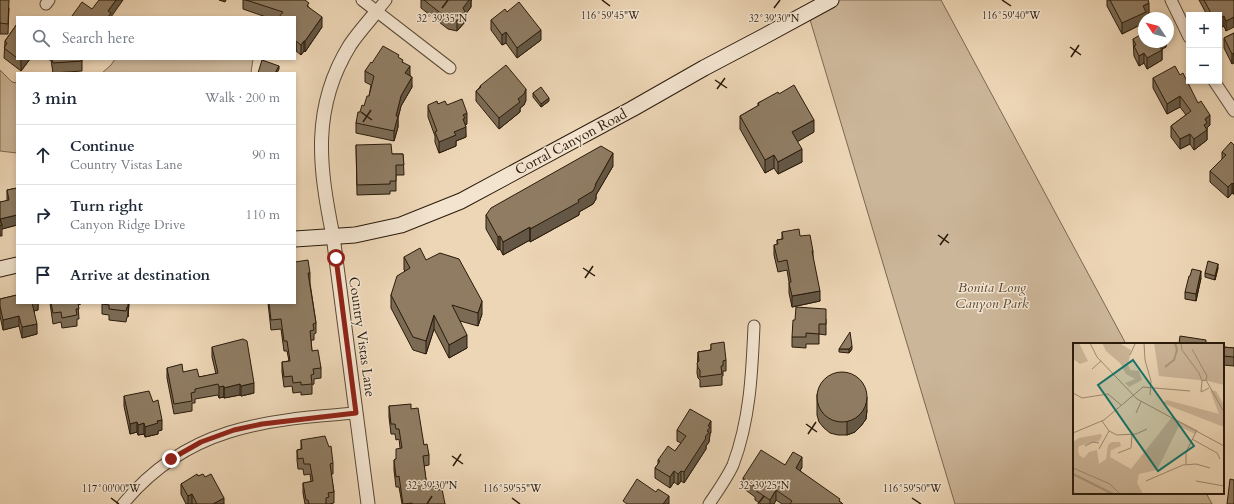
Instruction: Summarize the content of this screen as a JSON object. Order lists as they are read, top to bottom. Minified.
{"streets":{"main road":["Corral Canyon Road"],"street":["Country Vistas Lane"]},"crossings":[["Corral Canyon Road","Country Vistas Lane"]],"parks":["Bonita Long Canyon Park"],"north":"top left","page":{"map_buttons":["+","−"],"search":"Search here","heading":["3 min","Walk · 200 m"],"list":[["Continue","Country Vistas Lane","90 m"],["Turn right","Canyon Ridge Drive","110 m"],"Arrive at destination"]},"coordinates":["116°59'40\"W","116°59'45\"W","32°39'35\"N","32°39'30\"N","32°39'25\"N","117°00'00\"W","116°59'55\"W","116°59'50\"W"]}
